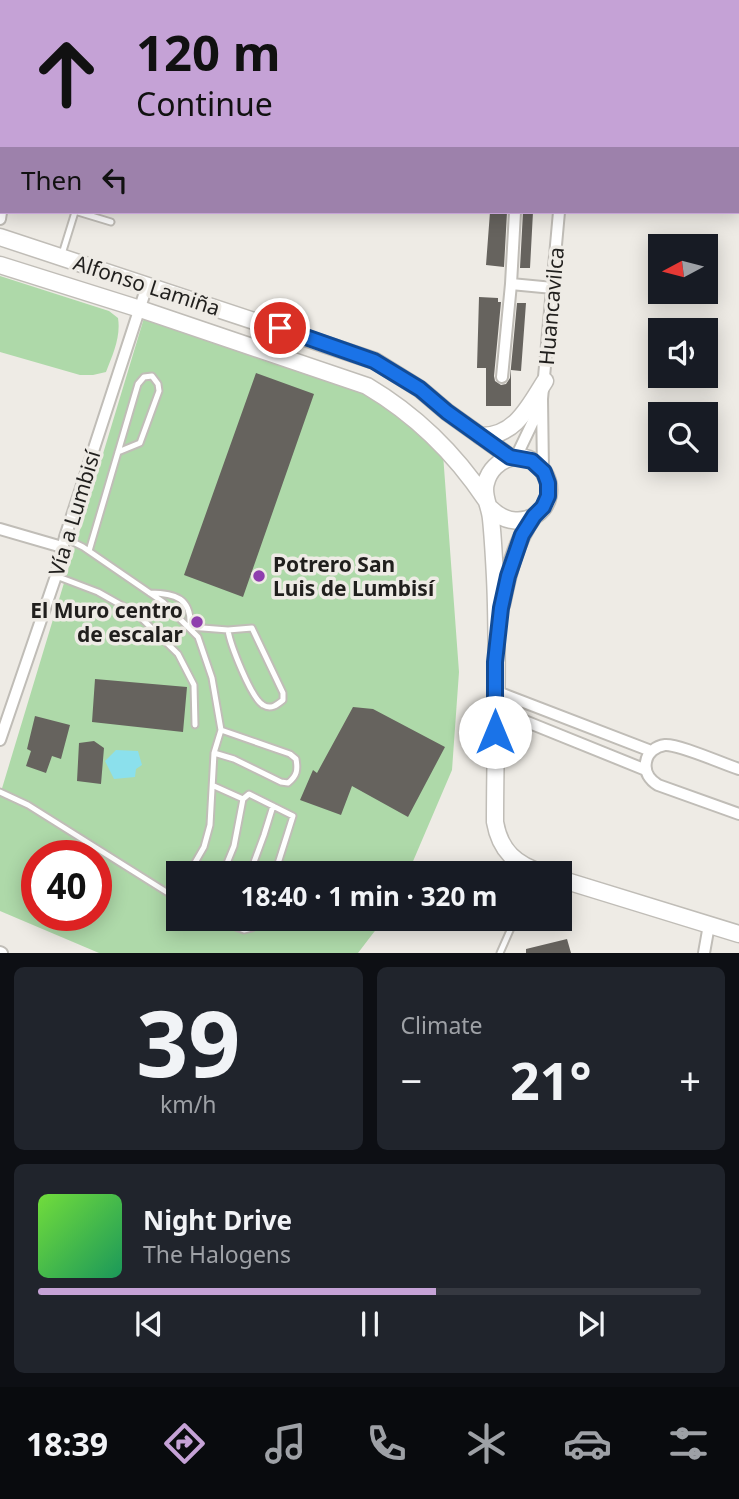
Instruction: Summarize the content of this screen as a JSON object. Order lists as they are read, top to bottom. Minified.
{"streets":{"street":["Alfonso Lamiña","Huancavilca","Vía a Lumbisí"]},"crossings":[["Alfonso Lamiña","Huancavilca"],["Alfonso Lamiña","Vía a Lumbisí"]],"places":["Potrero San Luis de Lumbisí","El Muro centro de escalar"],"north":"left","page":{"turn":["120 m","Continue"],"then":"Then","limit":"40","trip":"18:40 · 1 min · 320 m","tile":[["39","km/h"],"Climate"],"heat":["−","21°","+"],"song":["Night Drive","The Halogens"],"tabs":"18:39"}}
